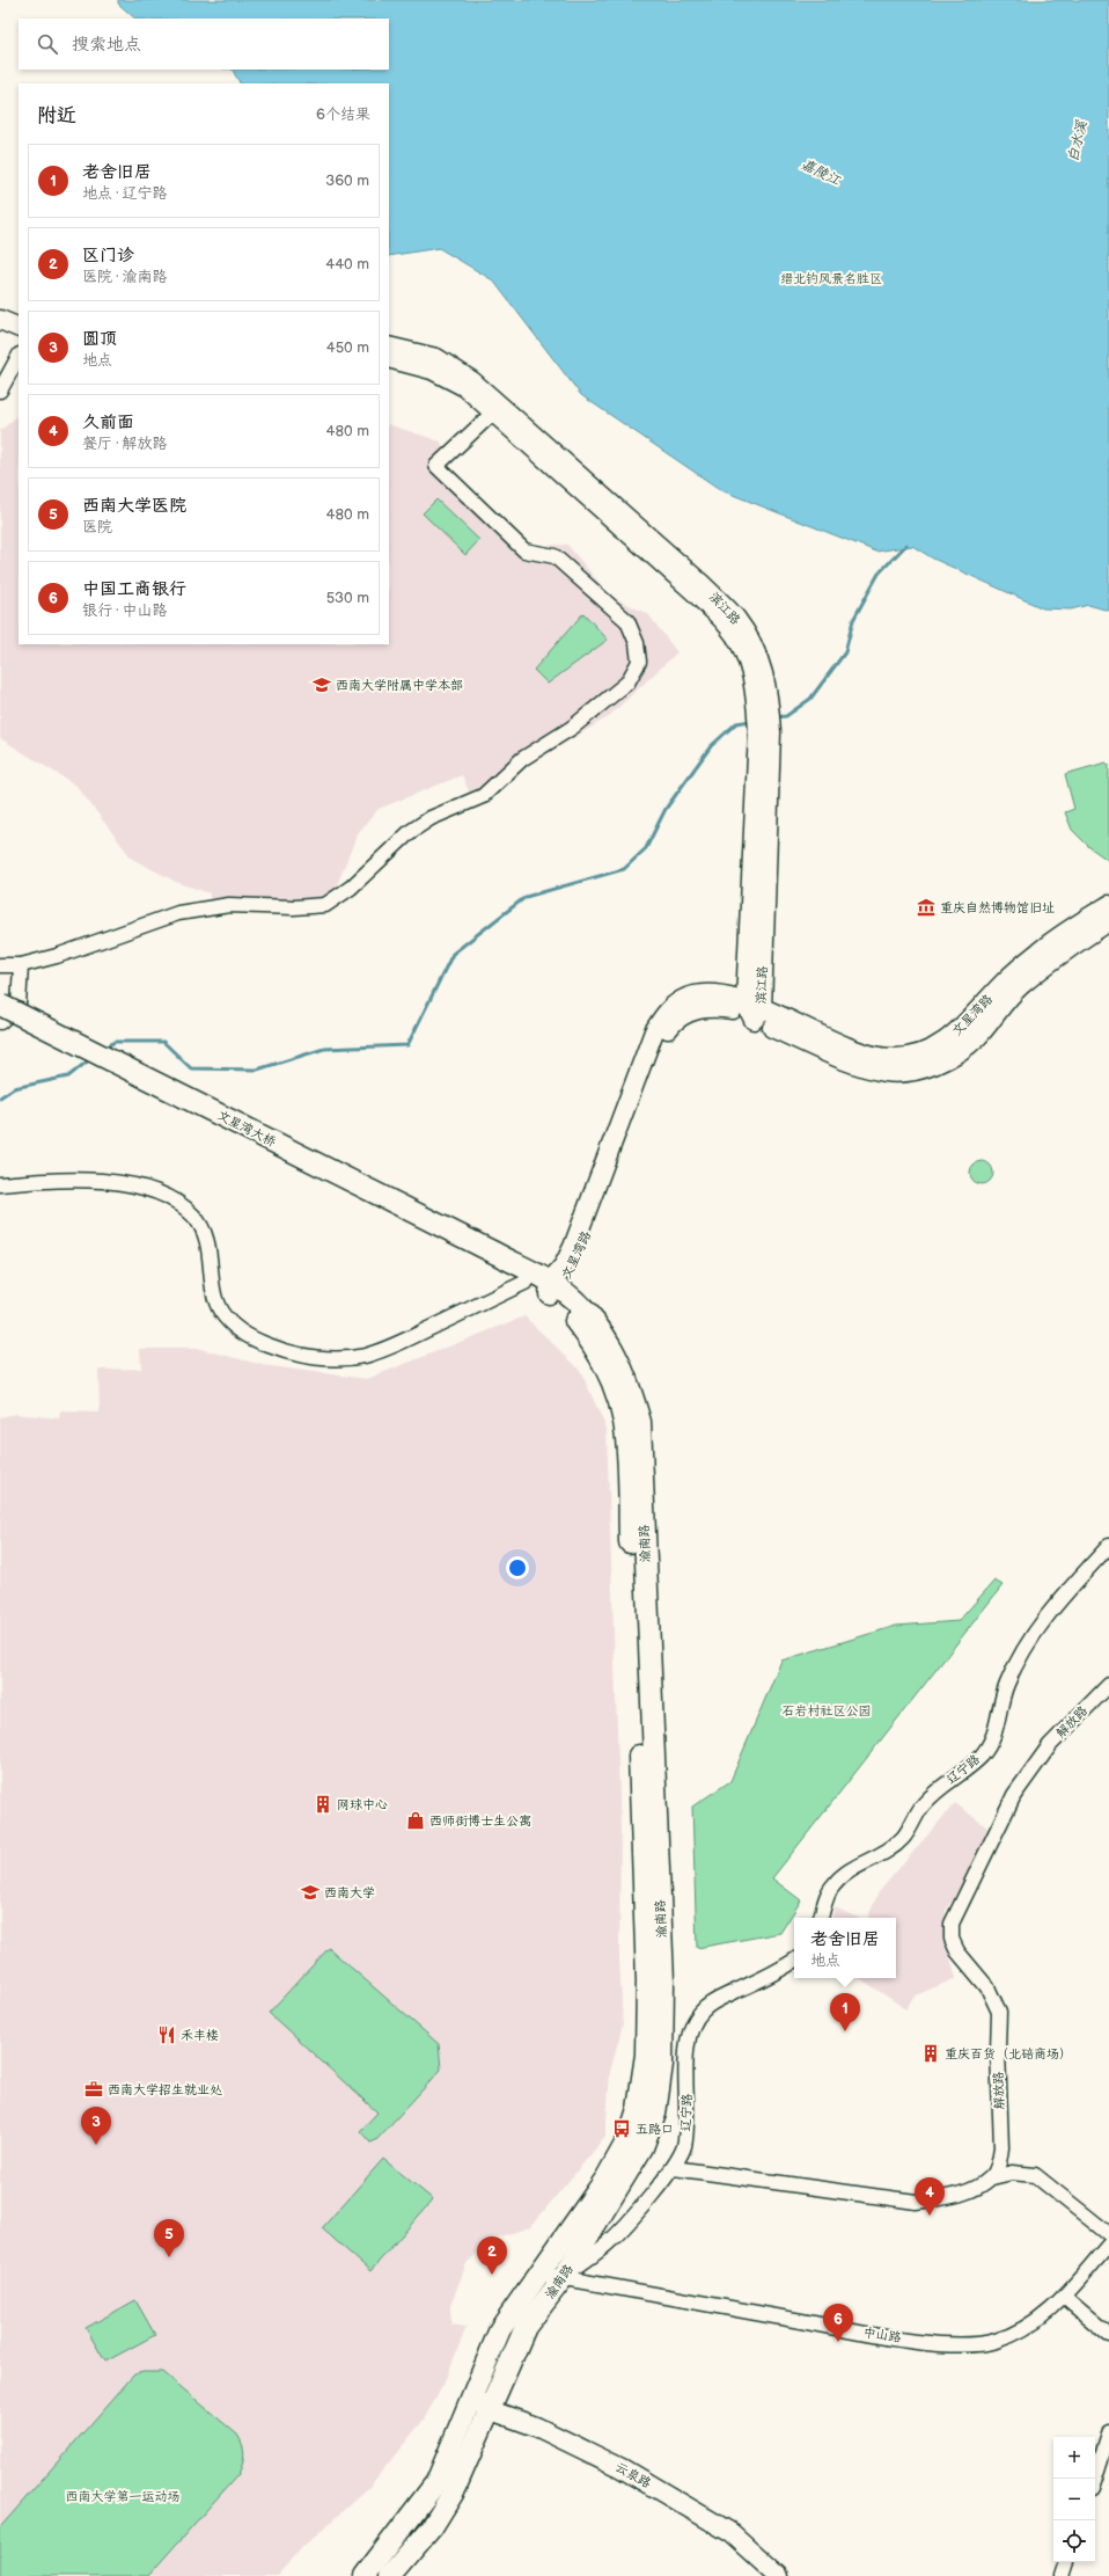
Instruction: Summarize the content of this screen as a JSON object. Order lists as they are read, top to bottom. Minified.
{"streets":{"highway":["文星湾大桥","渝南路"],"main road":["滨江路","文星湾路","云泉路"],"street":["解放路","辽宁路","中山路"]},"crossings":[["滨江路","文星湾路"],["文星湾路","渝南路"],["文星湾大桥","渝南路"],["渝南路","辽宁路"],["渝南路","中山路"],["渝南路","云泉路"],["辽宁路","中山路"]],"water":["白水溪","嘉陵江"],"parks":["缙北钓风景名胜区","石岩村社区公园","西南大学第一运动场"],"places":{"school or university":["西南大学附属中学本部","西南大学"],"museum":["重庆自然博物馆旧址"],"building":["网球中心","重庆百货（北碚商场）"],"shop":["西师街博士生公寓"],"restaurant":["禾丰楼"],"office":["西南大学招生就业处"],"bus stop":["五路口"]},"page":{"search":"搜索地点","heading":["附近","6个结果"],"list":[{"mark":"1","name":"老舍旧居","note":"地点 · 辽宁路","value":"360 m"},{"mark":"2","name":"区门诊","note":"医院 · 渝南路","value":"440 m"},{"mark":"3","name":"圆顶","note":"地点","value":"450 m"},{"mark":"4","name":"久前面","note":"餐厅 · 解放路","value":"480 m"},{"mark":"5","name":"西南大学医院","note":"医院","value":"480 m"},{"mark":"6","name":"中国工商银行","note":"银行 · 中山路","value":"530 m"}],"popup":["老舍旧居","地点"],"pins":["1","3","4","5","2","6"],"map_buttons":["+","−"]}}
